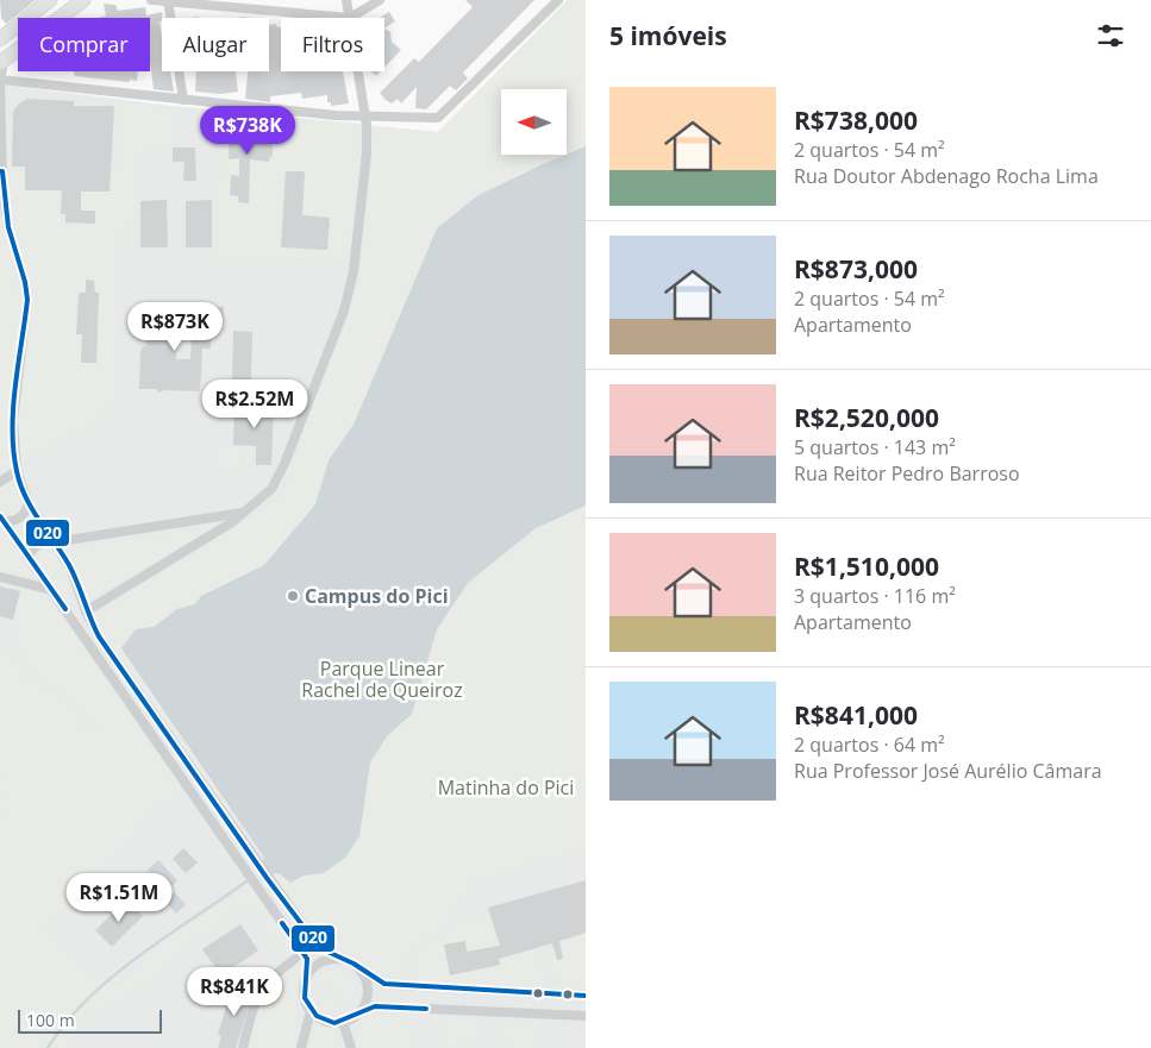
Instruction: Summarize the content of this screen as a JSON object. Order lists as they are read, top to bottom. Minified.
{"parks":["Parque Linear Rachel de Queiroz","Matinha do Pici"],"places":["Campus do Pici"],"lines":["transit line 020"],"scale_bar":"100 m","north":"left","page":{"heading":"5 imóveis","chip":["Comprar","Alugar","Filtros"],"list":[{"name":"R$738,000","note":"2 quartos · 54 m² · Rua Doutor Abdenago Rocha Lima"},{"name":"R$873,000","note":"2 quartos · 54 m² · Apartamento"},{"name":"R$2,520,000","note":"5 quartos · 143 m² · Rua Reitor Pedro Barroso"},{"name":"R$1,510,000","note":"3 quartos · 116 m² · Apartamento"},{"name":"R$841,000","note":"2 quartos · 64 m² · Rua Professor José Aurélio Câmara"}],"price":["R$738K","R$873K","R$2.52M","R$1.51M","R$841K"],"scale":"100 m"}}
